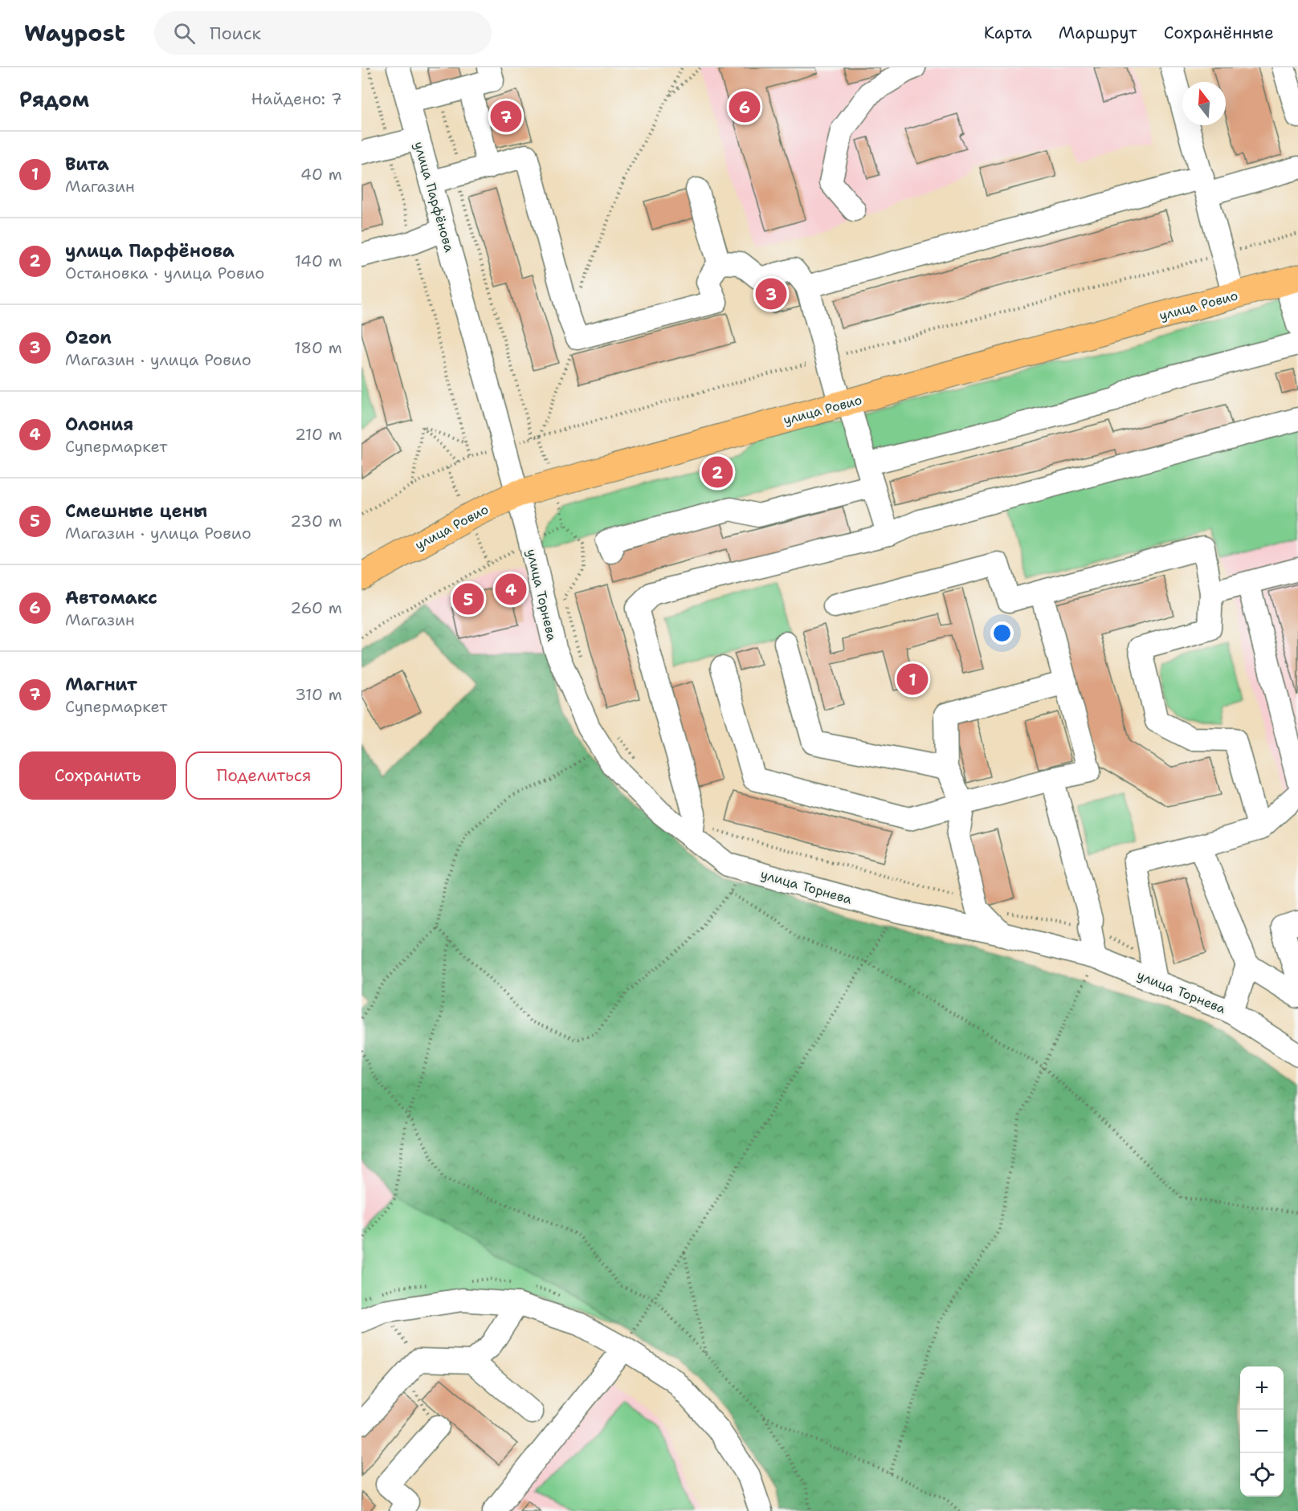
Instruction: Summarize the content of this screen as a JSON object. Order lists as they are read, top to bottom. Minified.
{"streets":{"main road":["улица Ровио"],"street":["улица Парфёнова","улица Торнева"]},"crossings":[["улица Парфёнова","улица Ровио"],["улица Парфёнова","улица Торнева"],["улица Ровио","улица Торнева"]],"north":"top","page":{"header":"Waypost","search":"Поиск","nav":["Карта","Маршрут","Сохранённые"],"heading":["Рядом","Найдено: 7"],"pins":["6","7","3","2","4","5","1"],"list":[{"mark":"1","name":"Вита","note":"Магазин","value":"40 m"},{"mark":"2","name":"улица Парфёнова","note":"Остановка · улица Ровио","value":"140 m"},{"mark":"3","name":"Ozon","note":"Магазин · улица Ровио","value":"180 m"},{"mark":"4","name":"Олония","note":"Супермаркет","value":"210 m"},{"mark":"5","name":"Смешные цены","note":"Магазин · улица Ровио","value":"230 m"},{"mark":"6","name":"Автомакс","note":"Магазин","value":"260 m"},{"mark":"7","name":"Магнит","note":"Супермаркет","value":"310 m"}],"buttons":["Сохранить","Поделиться"],"map_buttons":["+","−"]}}
